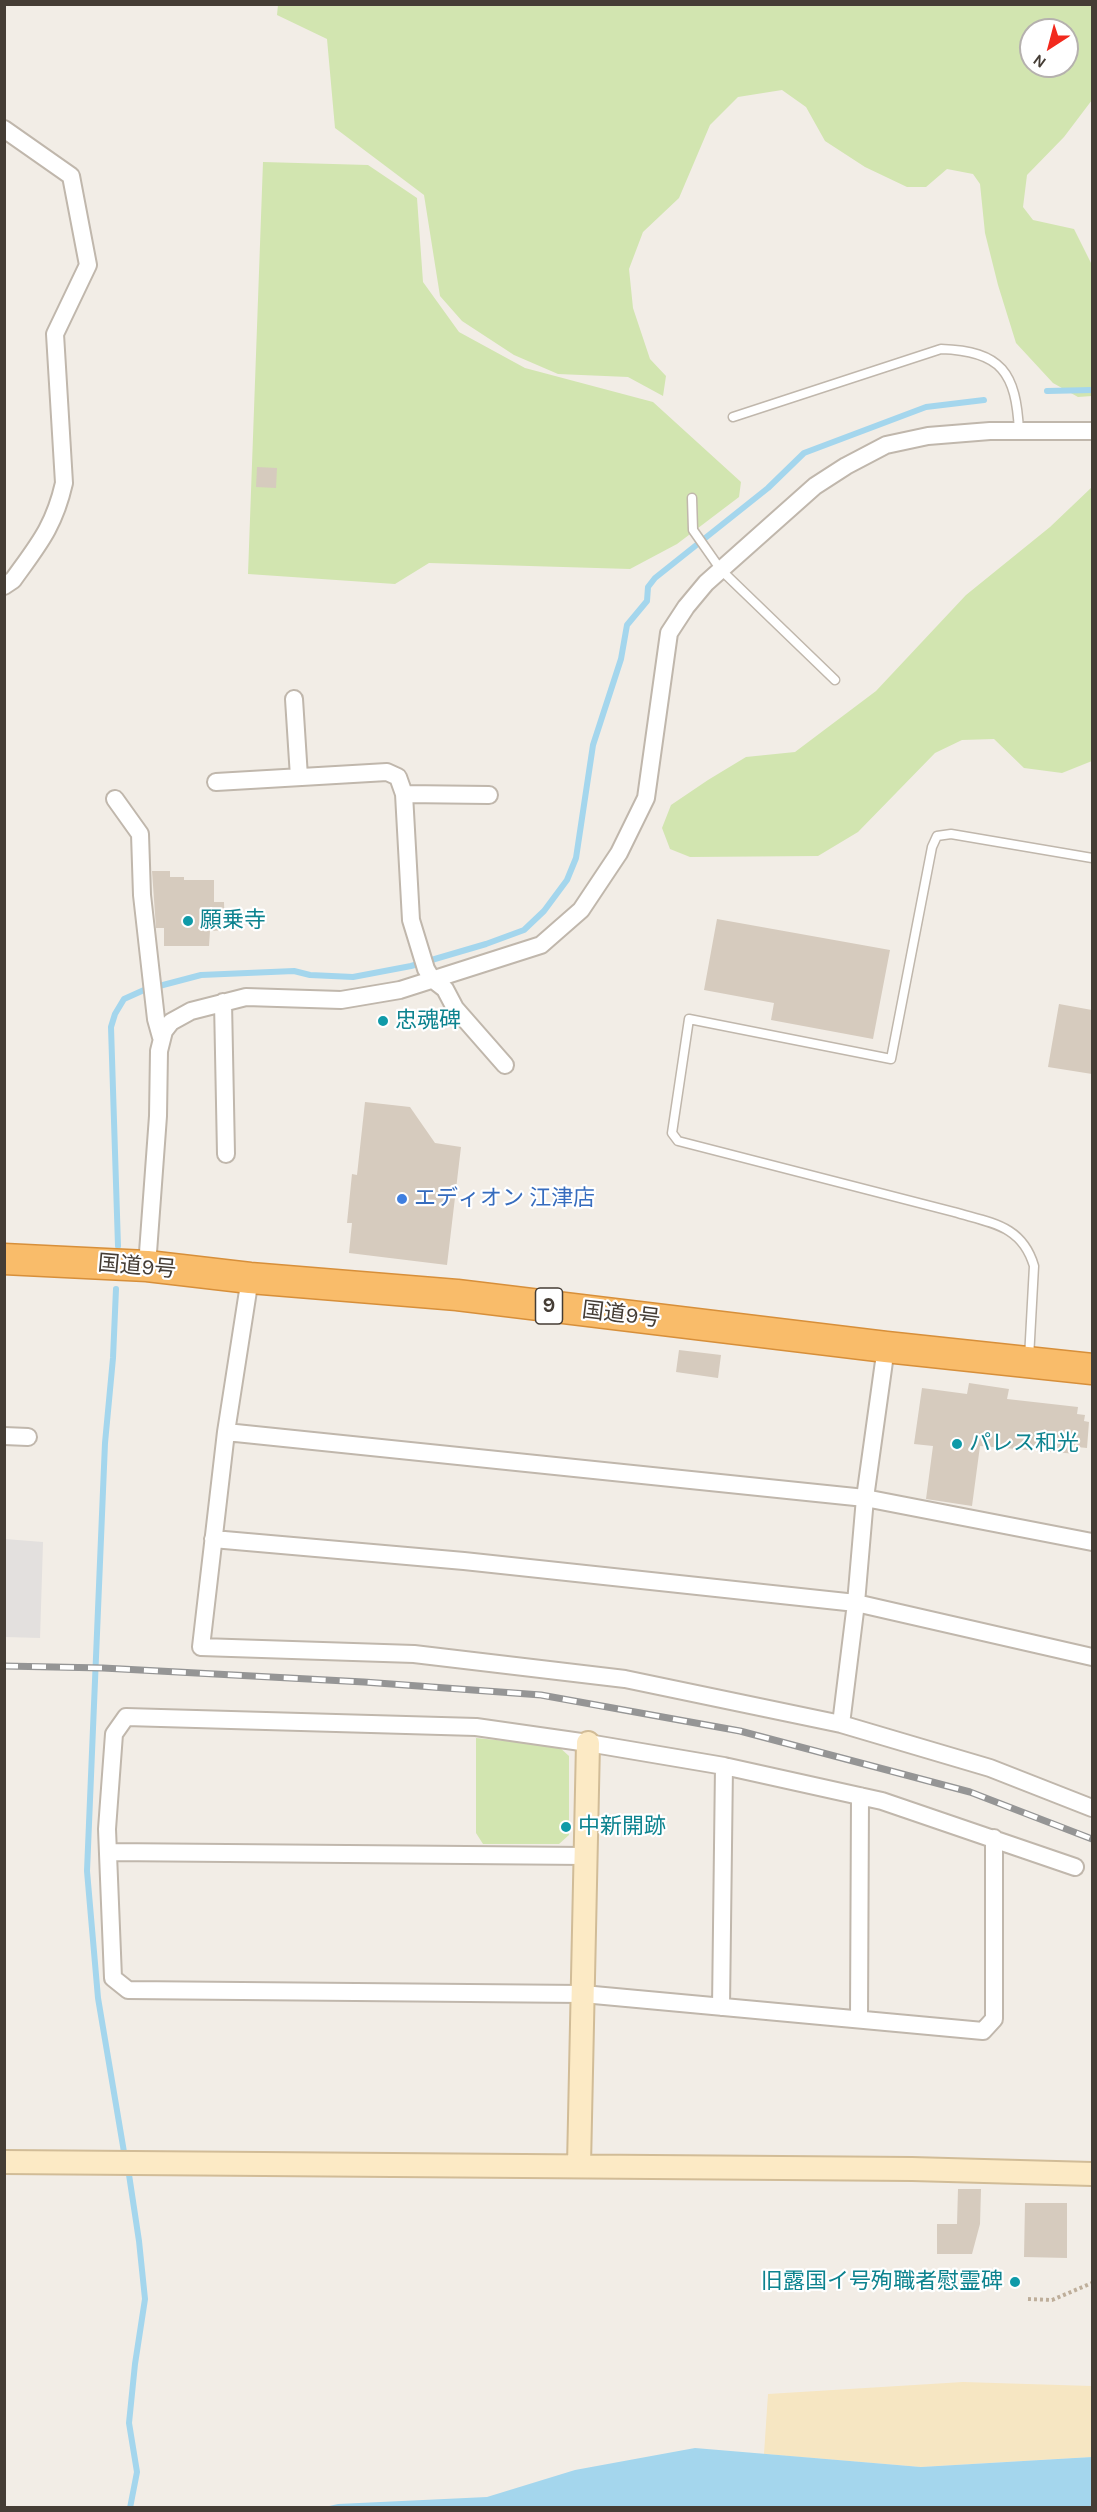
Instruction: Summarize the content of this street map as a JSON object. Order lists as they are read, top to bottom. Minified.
{"streets":{"highway":["国道9号","9"]},"places":["願乗寺","忠魂碑","エディオン 江津店","パレス和光","中新開跡","旧露国イ号殉職者慰霊碑"],"north":"bottom left"}
